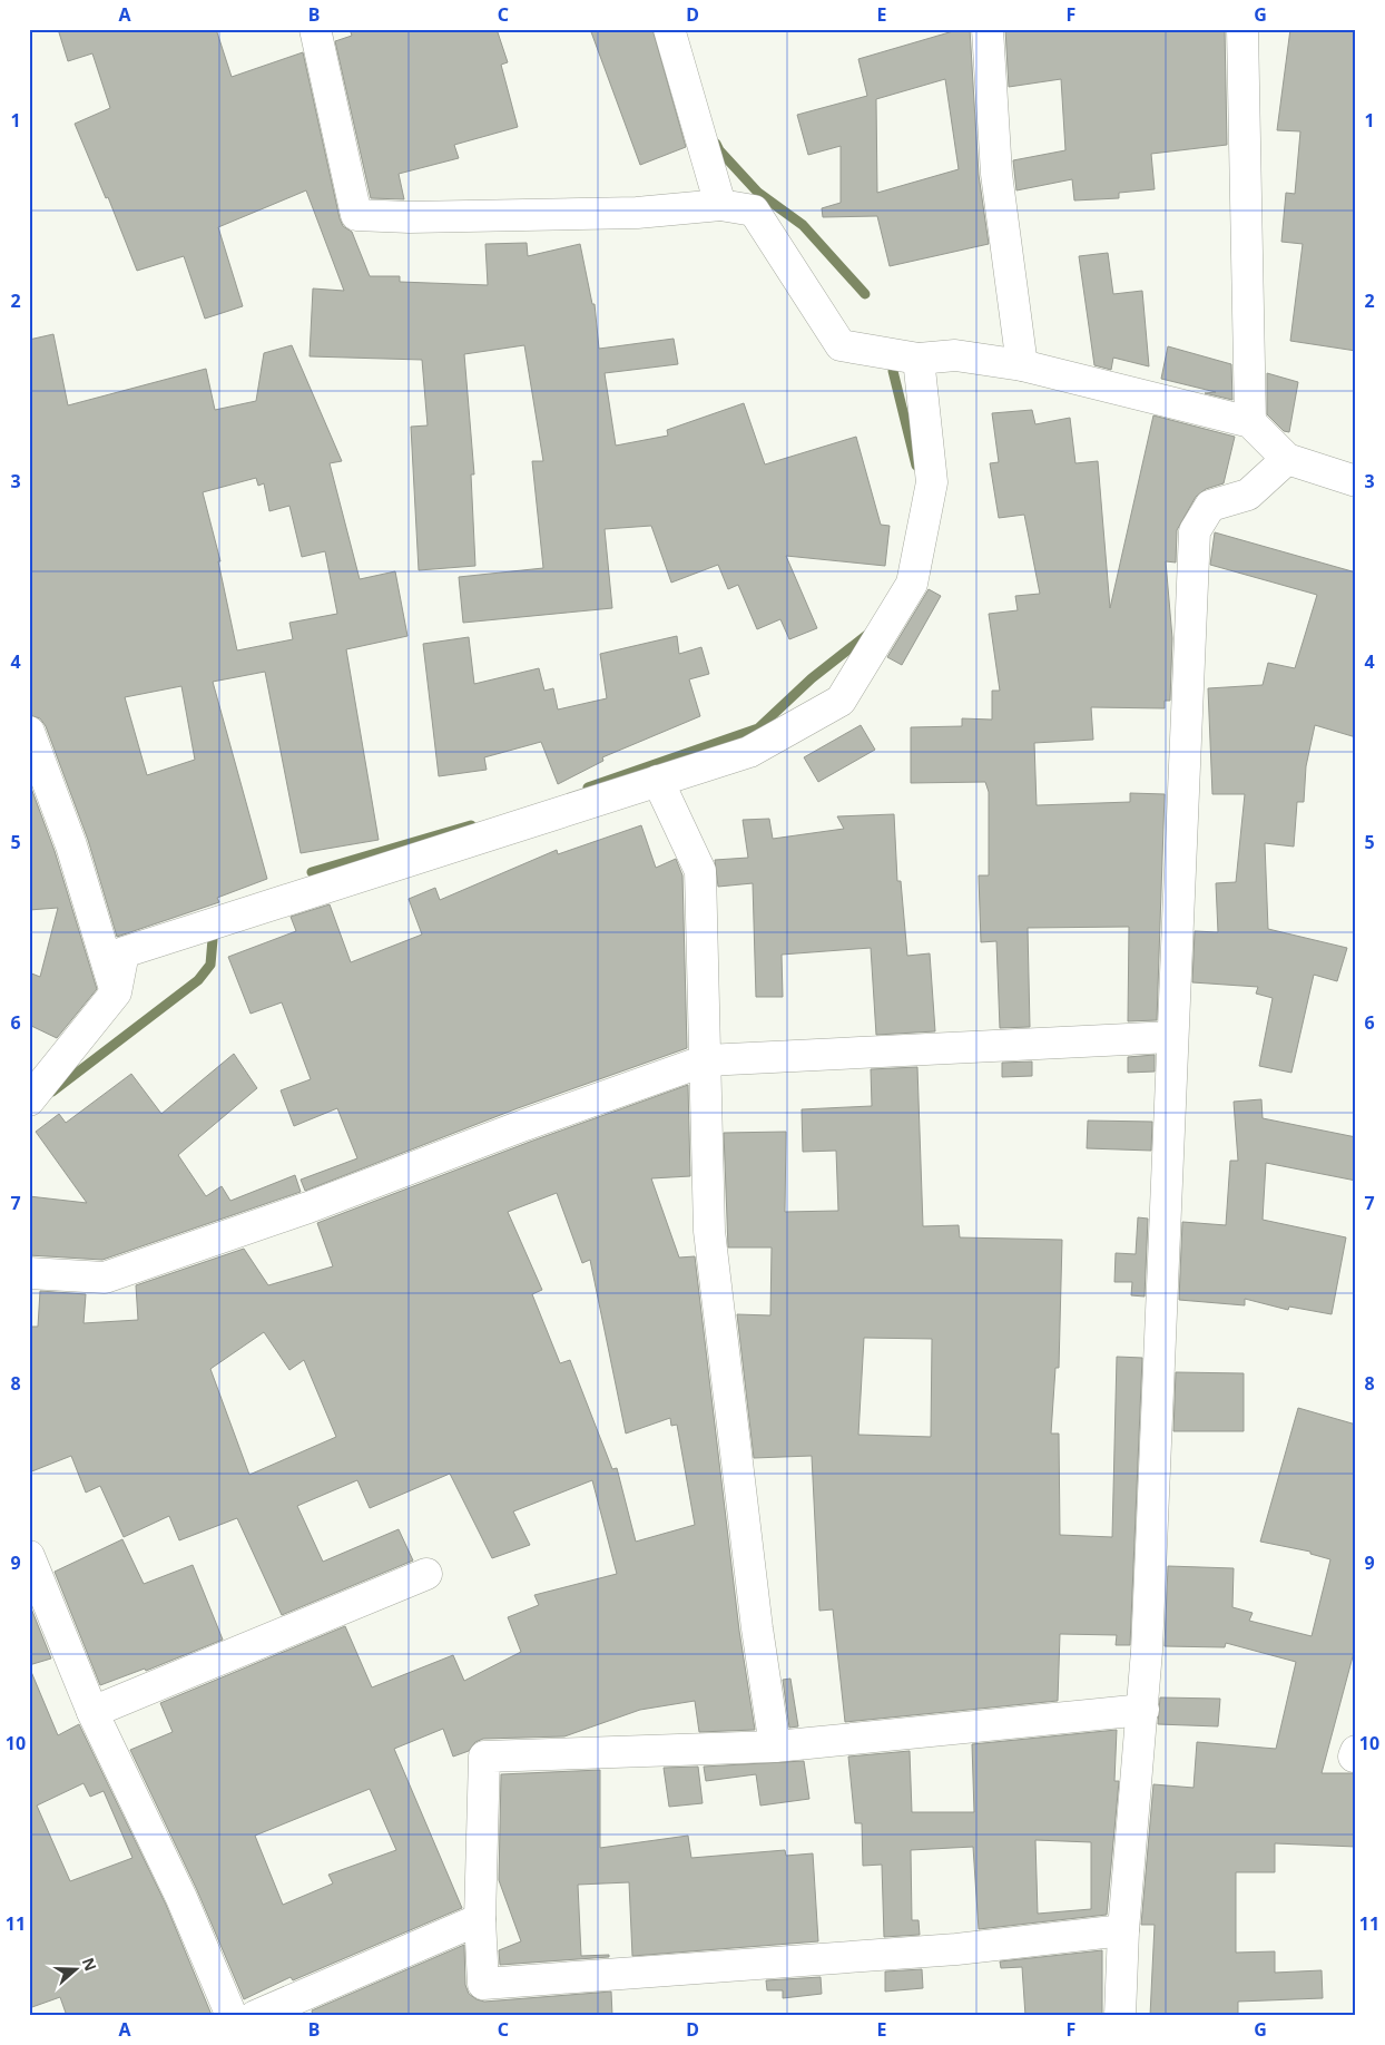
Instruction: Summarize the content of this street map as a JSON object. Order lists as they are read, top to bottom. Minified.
{"north":"right","grid":{"columns":["A","B","C","D","E","F","G"],"rows":["1","2","3","4","5","6","7","8","9","10","11"]}}
